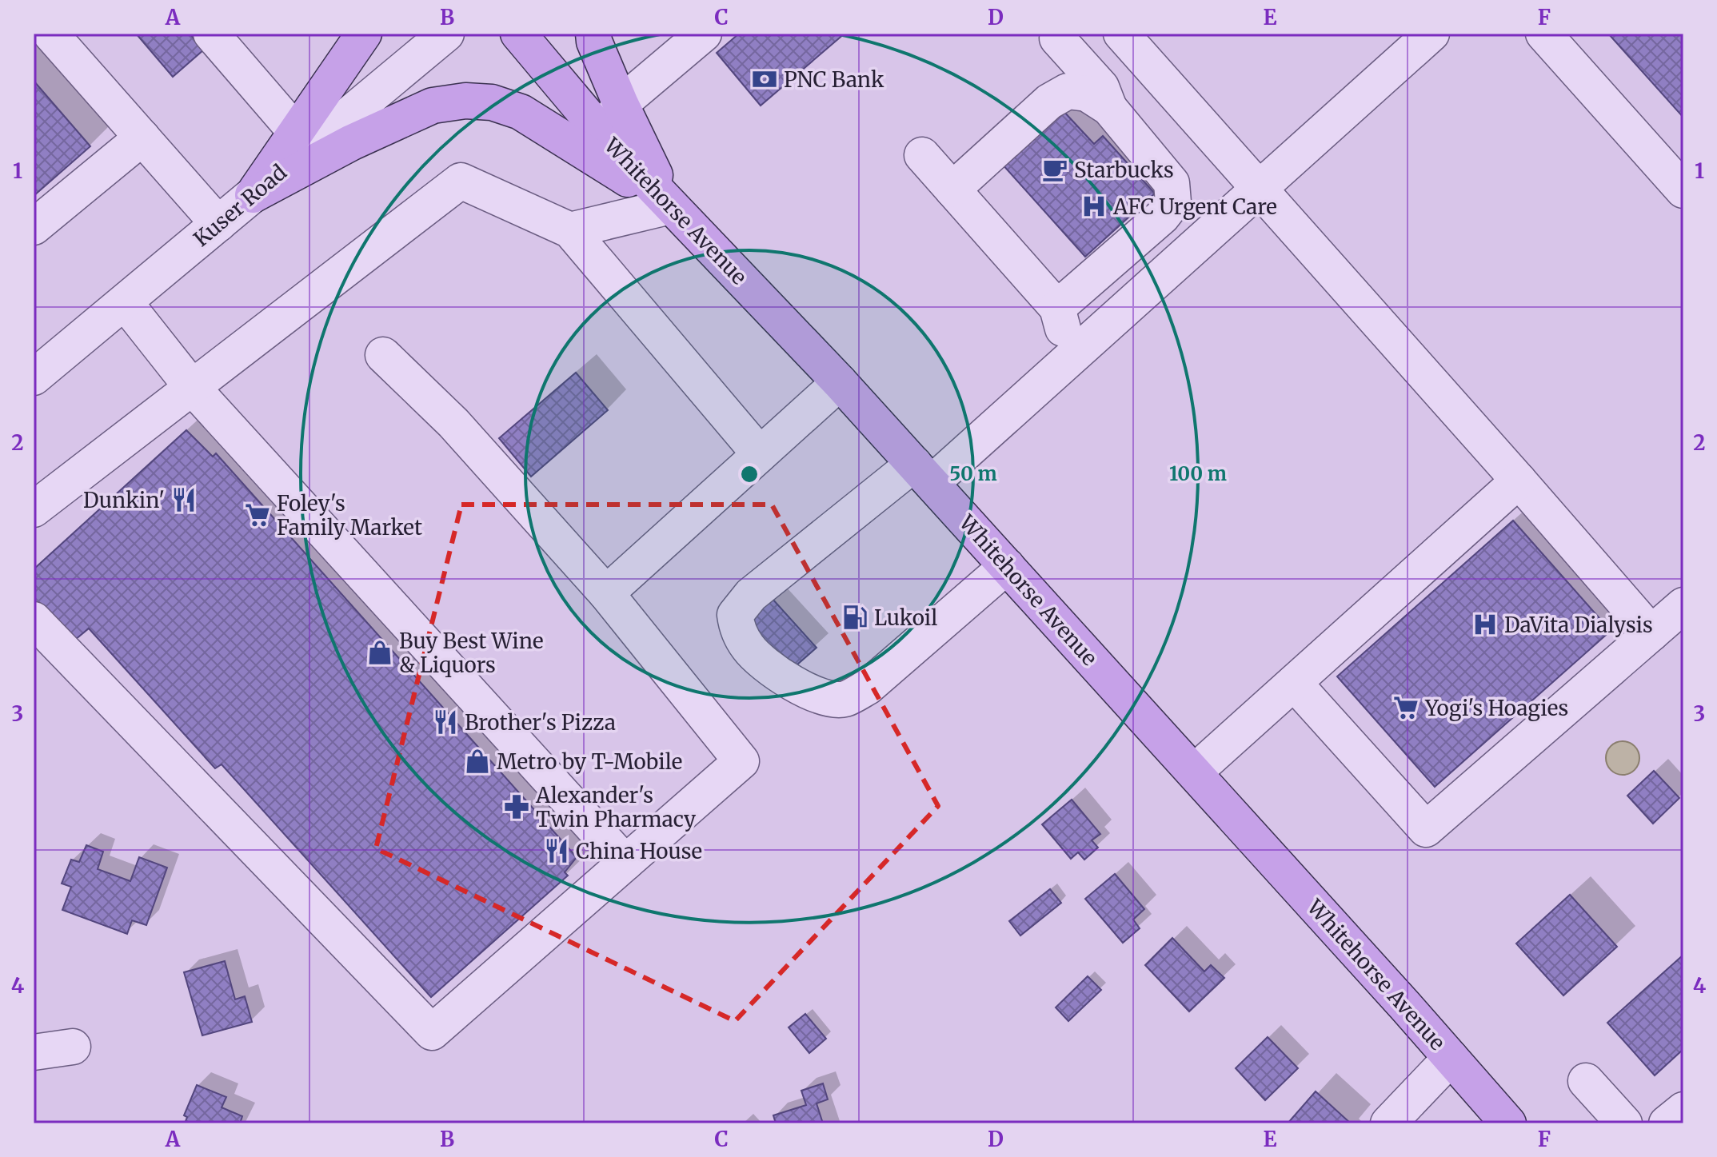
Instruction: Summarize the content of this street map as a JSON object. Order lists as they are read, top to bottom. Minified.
{"streets":{"main road":["Whitehorse Avenue"],"street":["Kuser Road"]},"places":{"bank":["PNC Bank"],"cafe":["Starbucks"],"hospital":["AFC Urgent Care","DaVita Dialysis"],"restaurant":["Dunkin'","Brother's Pizza","China House"],"supermarket":["Foley's Family Market","Yogi's Hoagies"],"fuel station":["Lukoil"],"shop":["Buy Best Wine & Liquors","Metro by T-Mobile"],"pharmacy":["Alexander's Twin Pharmacy"]},"grid":{"columns":["A","B","C","D","E","F"],"rows":["1","2","3","4"]},"rings":["50 m","100 m"]}
